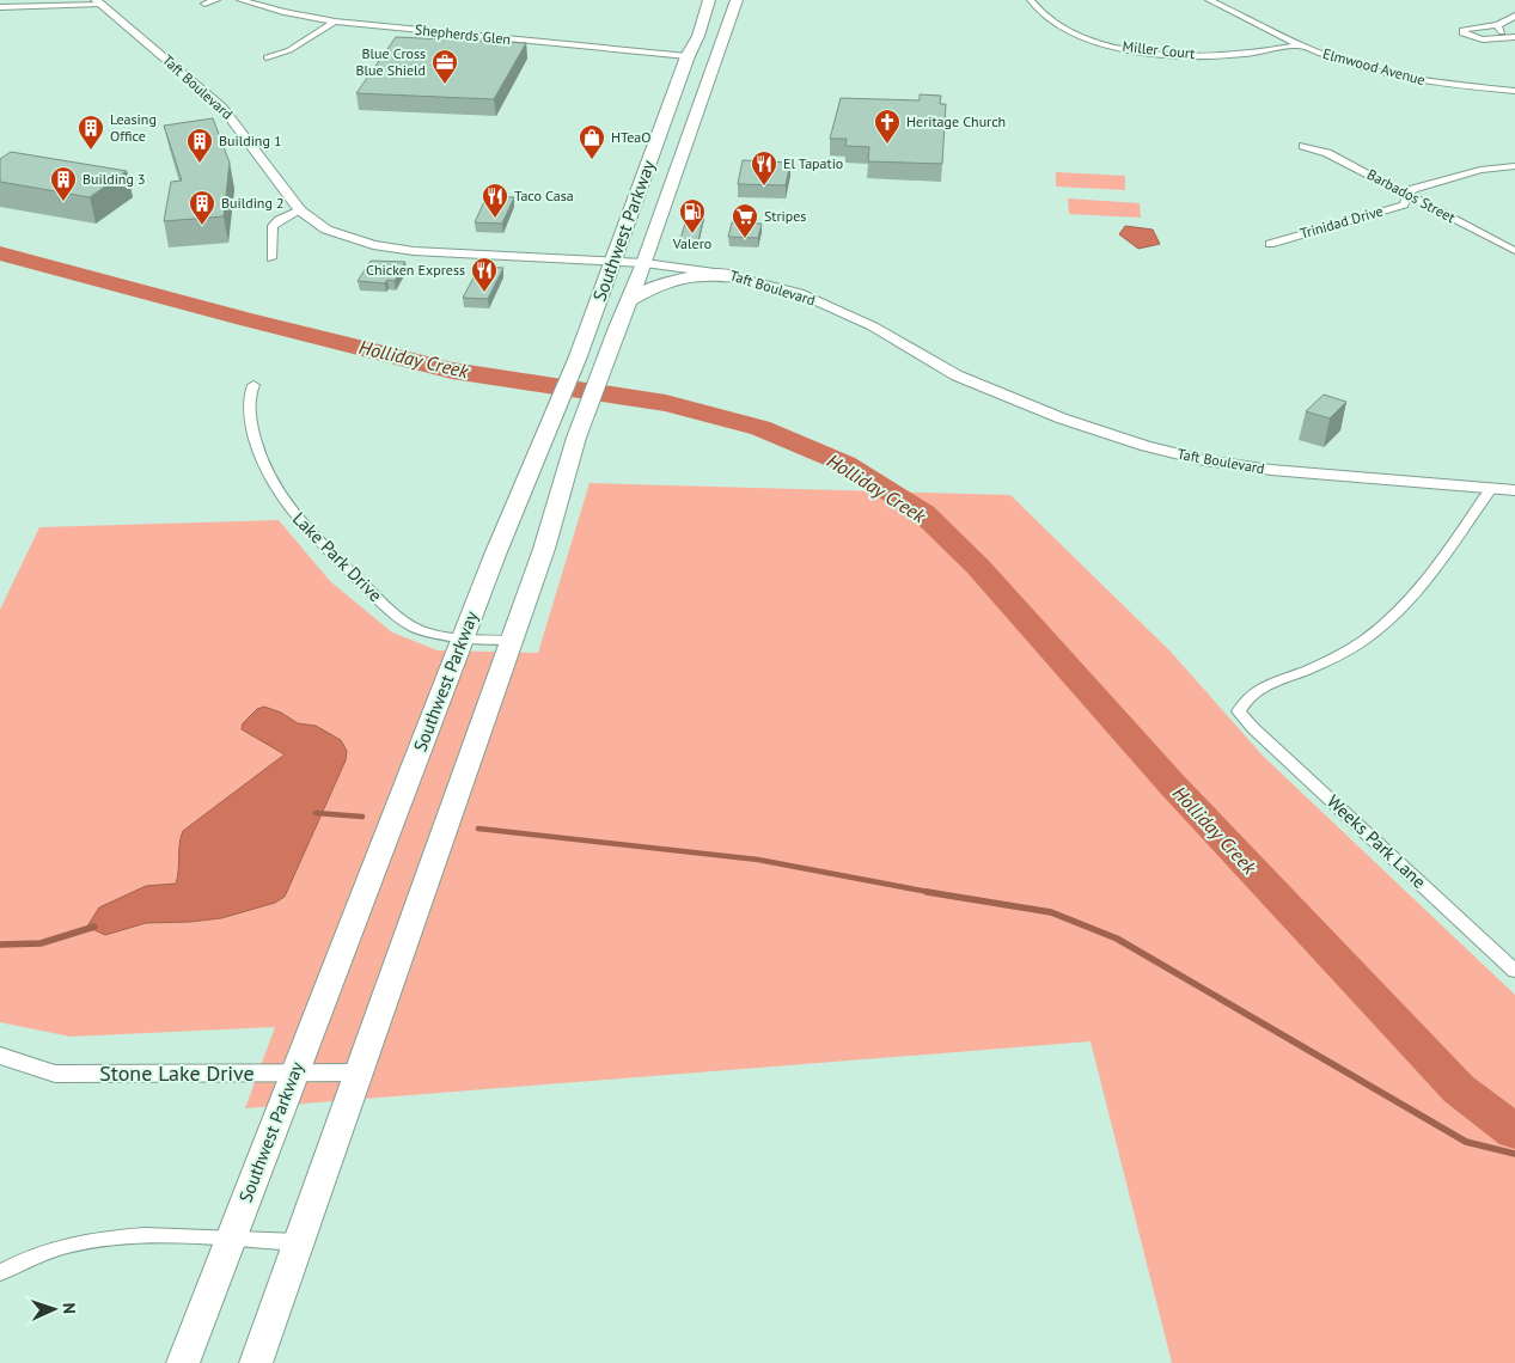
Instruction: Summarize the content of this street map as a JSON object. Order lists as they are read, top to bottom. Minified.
{"streets":{"main road":["Southwest Parkway"],"street":["Shepherds Glen","Miller Court","Elmwood Avenue","Taft Boulevard","Barbados Street","Trinidad Drive","Lake Park Drive","Weeks Park Lane","Stone Lake Drive"]},"crossings":[["Shepherds Glen","Southwest Parkway"],["Miller Court","Elmwood Avenue"],["Taft Boulevard","Southwest Parkway"],["Taft Boulevard","Weeks Park Lane"],["Barbados Street","Trinidad Drive"],["Southwest Parkway","Lake Park Drive"],["Southwest Parkway","Stone Lake Drive"]],"water":["Holliday Creek"],"places":{"office":["Blue Cross Blue Shield"],"church":["Heritage Church"],"building":["Leasing Office","Building 1","Building 3","Building 2"],"shop":["HTeaO"],"restaurant":["El Tapatio","Taco Casa","Chicken Express"],"fuel station":["Valero"],"supermarket":["Stripes"]},"north":"right"}
